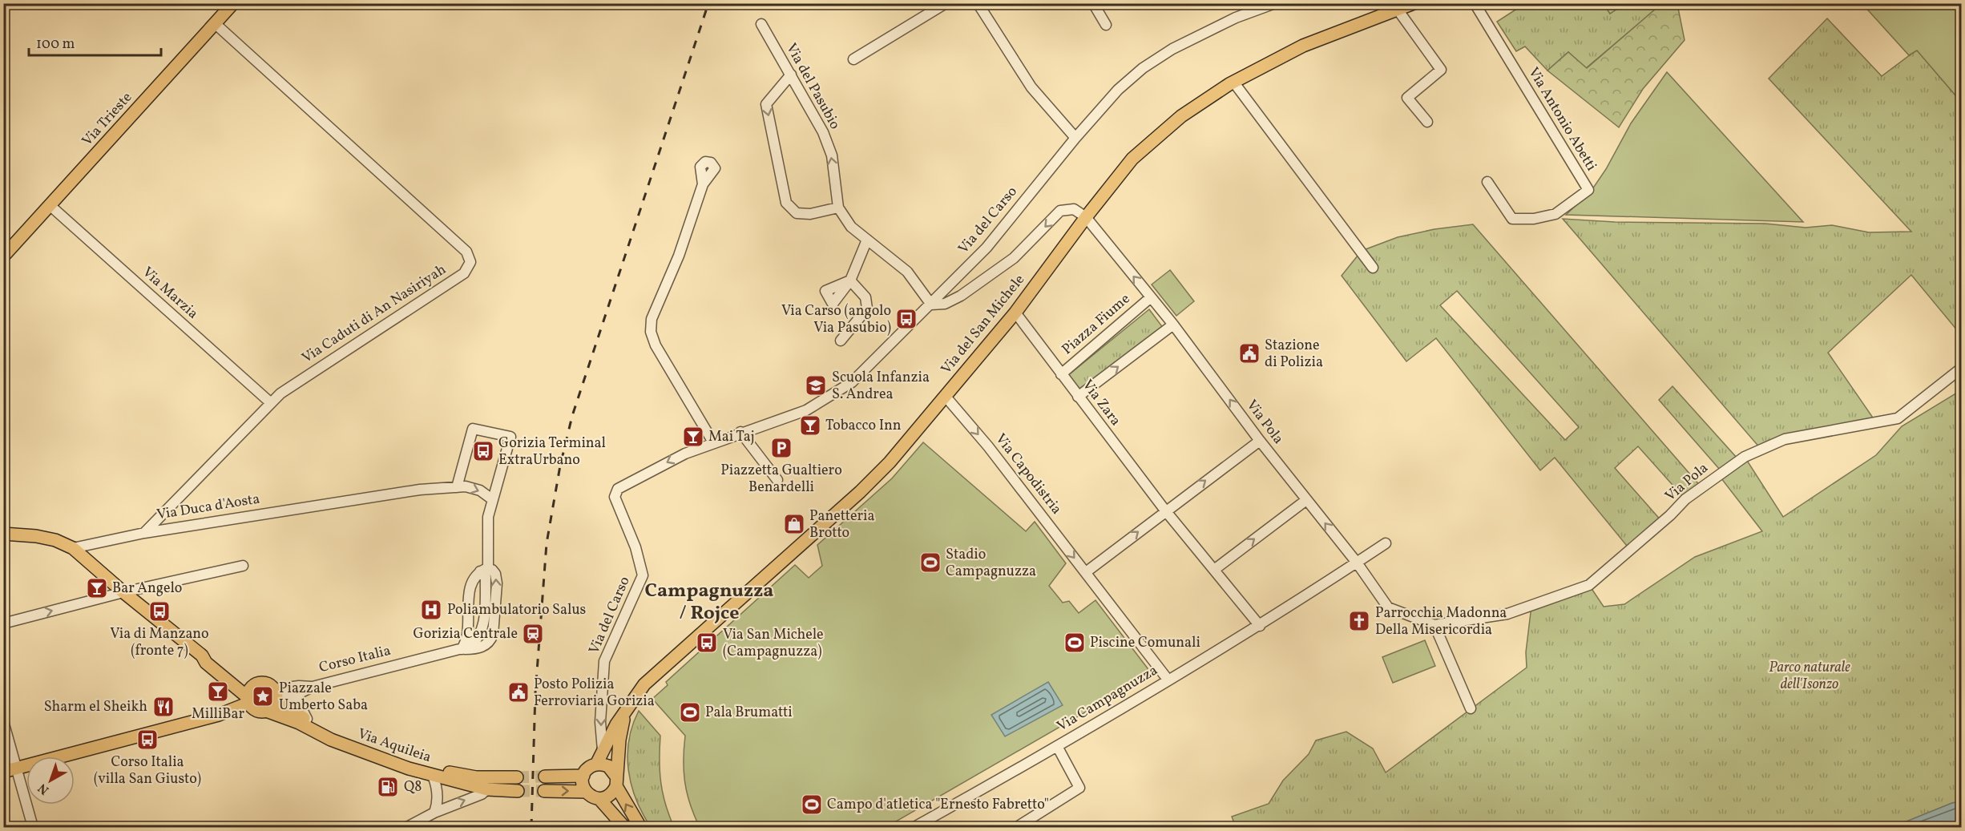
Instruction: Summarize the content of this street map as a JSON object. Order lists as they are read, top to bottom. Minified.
{"streets":{"main road":["Via Trieste","Via del San Michele","Via Aquileia"],"street":["Via del Pasubio","Via Antonio Abetti","Via del Carso","Via Marzia","Via Caduti di An Nasiriyah","Piazza Fiume","Via Zara","Via Pola","Via Capodistria","Via Duca d'Aosta","Corso Italia","Via Campagnuzza"]},"crossings":[["Via del Pasubio","Via del Carso"],["Via Trieste","Via Marzia"],["Via Trieste","Via Caduti di An Nasiriyah"],["Via del Carso","Via del San Michele"],["Via Marzia","Via Caduti di An Nasiriyah"],["Via Caduti di An Nasiriyah","Via Duca d'Aosta"],["Via del San Michele","Via Zara"],["Via del San Michele","Via Pola"],["Via del San Michele","Via Capodistria"],["Piazza Fiume","Via Zara"],["Piazza Fiume","Via Pola"],["Via Zara","Via Campagnuzza"],["Via Pola","Via Campagnuzza"],["Via Capodistria","Via Campagnuzza"],["Corso Italia","Via Aquileia"]],"one_way":["Via del Pasubio","Via Capodistria"],"districts":["Campagnuzza / Rojce"],"parks":["Parco naturale dell'Isonzo"],"places":{"bus stop":["Via Carso (angolo Via Pasubio)","Gorizia Terminal ExtraUrbano","Via di Manzano (fronte 7)","Via San Michele (Campagnuzza)","Corso Italia (villa San Giusto)"],"public building":["Stazione di Polizia","Posto Polizia Ferroviaria Gorizia"],"school or university":["Scuola Infanzia S. Andrea"],"bar":["Tobacco Inn","Mai Taj","Bar Angelo","MilliBar"],"parking":["Piazzetta Gualtiero Benardelli"],"shop":["Panetteria Brotto"],"sports":["Stadio Campagnuzza","Piscine Comunali","Pala Brumatti","Campo d'atletica \"Ernesto Fabretto\""],"hospital":["Poliambulatorio Salus"],"church":["Parrocchia Madonna Della Misericordia"],"station":["Gorizia Centrale"],"place":["Piazzale Umberto Saba"],"restaurant":["Sharm el Sheikh"],"fuel station":["Q8"]},"scale_bar":"100 m","north":"bottom left"}
